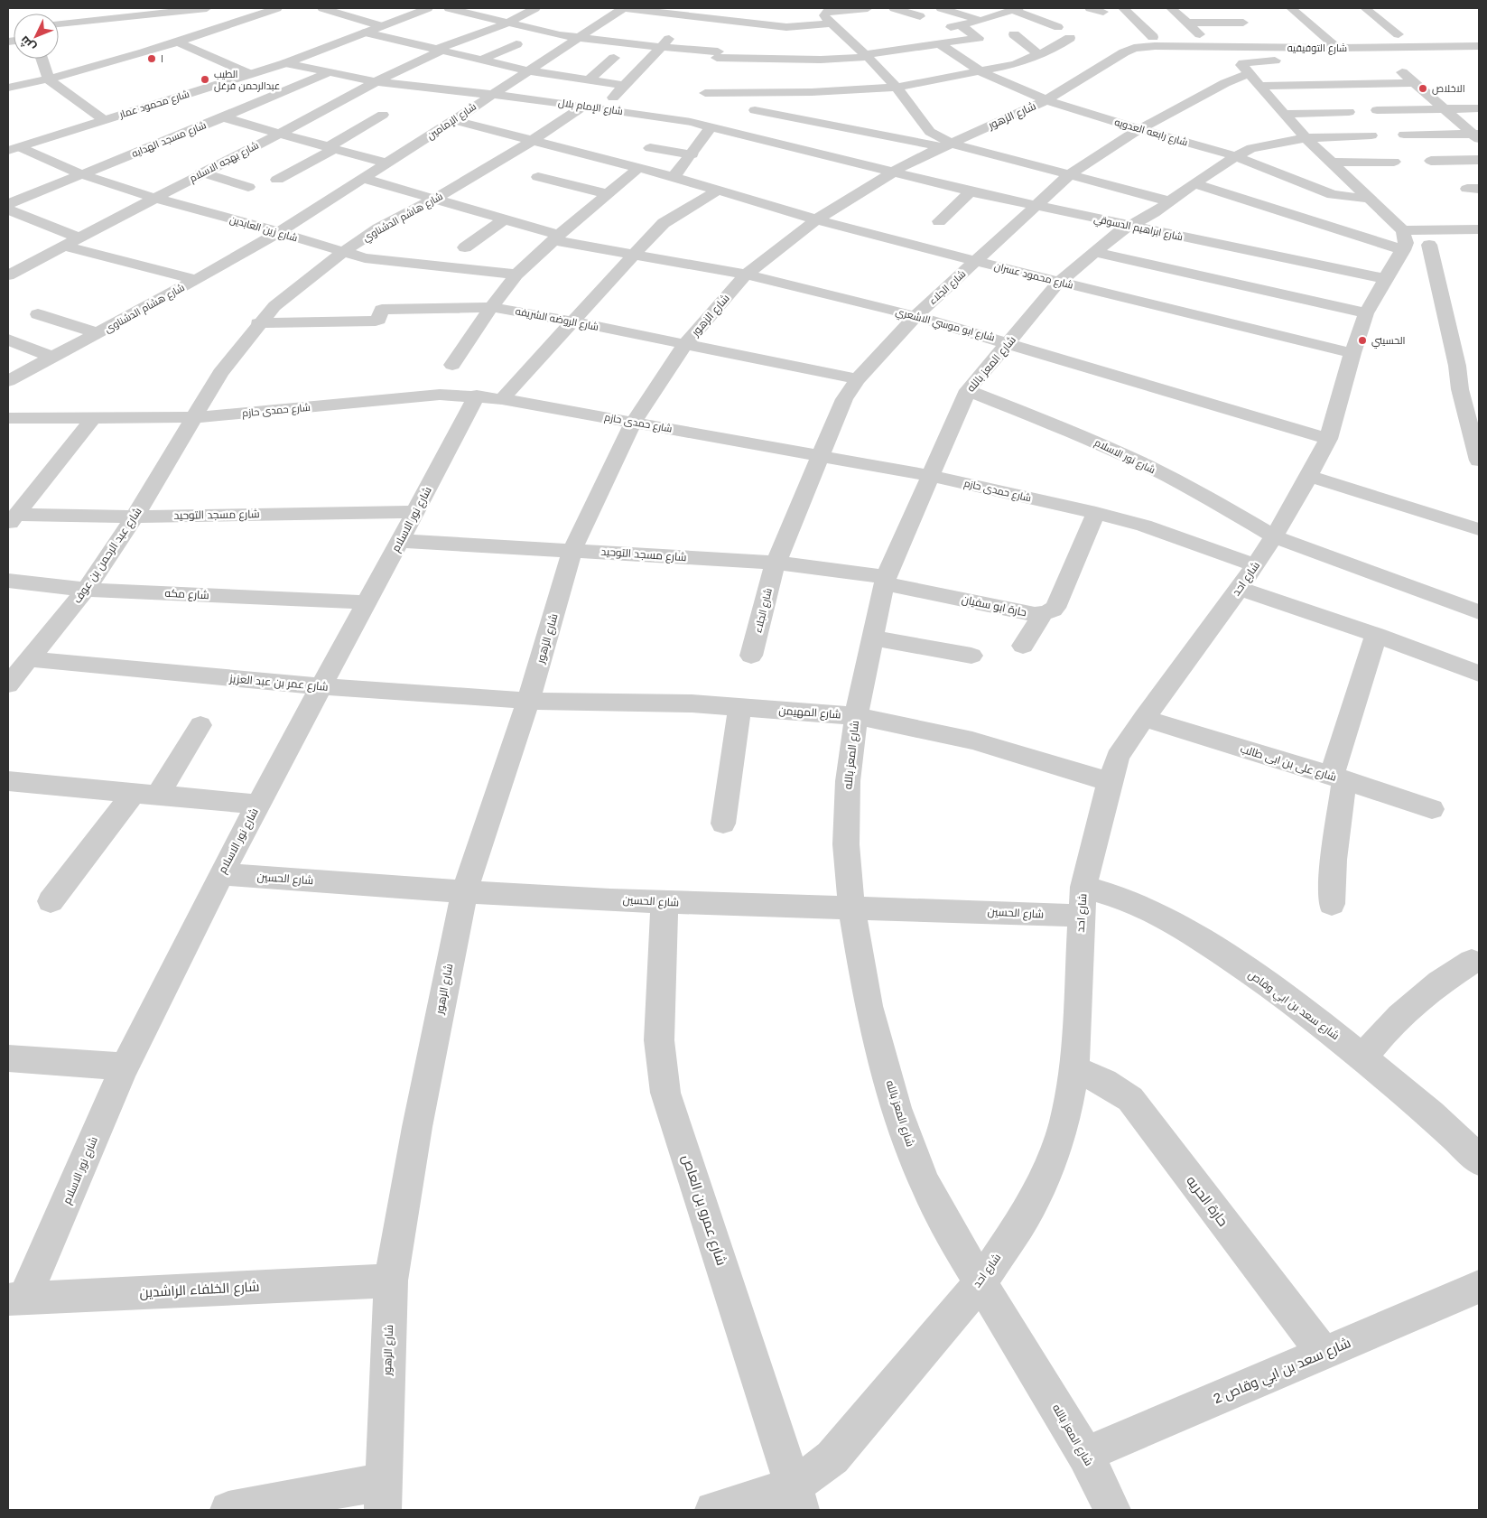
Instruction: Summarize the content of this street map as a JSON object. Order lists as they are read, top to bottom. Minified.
{"streets":{"street":["شارع التوفيقيه","شارع محمود عمار","شارع الإمام بلال","شارع الزهور","شارع الإمامين","شارع رابعه العدويه","شارع مسجد الهدايه","شارع بهجه الاسلام","شارع هاشم الدشناوي","شارع ابراهيم الدسوقي","شارع زين العابدين","شارع محمود عسران","شارع الجلاء","شارع هشام الدشناوى","شارع الروضه الشريفه","شارع ابو موسي الاشعري","شارع المعز بالله","شارع حمدى حازم","شارع نور الاسلام","شارع مسجد التوحيد","شارع عبد الرحمن بن عوف","شارع احد","شارع مكه","حارة ابو سفيان","شارع عمر بن عبد العزيز","شارع المهيمن","شارع على بن ابى طالب","شارع الحسين","شارع سعد بن ابي وقاص","حارة الحريه","شارع عمرو بن العاص","شارع الخلفاء الراشدين","شارع سعد بن ابي وقاص 2"]},"crossings":[["شارع التوفيقيه","شارع الزهور"],["شارع التوفيقيه","شارع الجلاء"],["شارع محمود عمار","شارع الإمام بلال"],["شارع محمود عمار","شارع زين العابدين"],["شارع الإمام بلال","شارع الزهور"],["شارع الإمام بلال","شارع الإمامين"],["شارع الإمام بلال","شارع مسجد الهدايه"],["شارع الإمام بلال","شارع بهجه الاسلام"],["شارع الإمام بلال","شارع هاشم الدشناوي"],["شارع الإمام بلال","شارع ابراهيم الدسوقي"],["شارع الزهور","شارع رابعه العدويه"],["شارع الزهور","شارع ابراهيم الدسوقي"],["شارع الزهور","شارع محمود عسران"],["شارع الزهور","شارع الروضه الشريفه"],["شارع الزهور","شارع ابو موسي الاشعري"],["شارع الزهور","شارع حمدى حازم"],["شارع الزهور","شارع مسجد التوحيد"],["شارع الزهور","شارع عمر بن عبد العزيز"],["شارع الزهور","شارع المهيمن"],["شارع الزهور","شارع الحسين"],["شارع الزهور","شارع الخلفاء الراشدين"],["شارع الإمامين","شارع زين العابدين"],["شارع الإمامين","شارع محمود عسران"],["شارع الإمامين","شارع هشام الدشناوى"],["شارع الإمامين","شارع ابو موسي الاشعري"],["شارع رابعه العدويه","شارع الجلاء"],["شارع رابعه العدويه","شارع المعز بالله"],["شارع مسجد الهدايه","شارع زين العابدين"],["شارع بهجه الاسلام","شارع زين العابدين"],["شارع هاشم الدشناوي","شارع زين العابدين"],["شارع هاشم الدشناوي","شارع محمود عسران"],["شارع هاشم الدشناوي","شارع الروضه الشريفه"],["شارع هاشم الدشناوي","شارع ابو موسي الاشعري"],["شارع هاشم الدشناوي","شارع حمدى حازم"],["شارع هاشم الدشناوي","شارع عبد الرحمن بن عوف"],["شارع ابراهيم الدسوقي","شارع الجلاء"],["شارع ابراهيم الدسوقي","شارع المعز بالله"],["شارع ابراهيم الدسوقي","شارع احد"],["شارع زين العابدين","شارع هشام الدشناوى"],["شارع محمود عسران","شارع الجلاء"],["شارع محمود عسران","شارع المعز بالله"],["شارع محمود عسران","شارع احد"],["شارع الجلاء","شارع الروضه الشريفه"],["شارع الجلاء","شارع ابو موسي الاشعري"],["شارع الجلاء","شارع حمدى حازم"],["شارع الجلاء","شارع مسجد التوحيد"],["شارع ابو موسي الاشعري","شارع المعز بالله"],["شارع ابو موسي الاشعري","شارع احد"],["شارع المعز بالله","شارع حمدى حازم"],["شارع المعز بالله","شارع نور الاسلام"],["شارع المعز بالله","شارع مسجد التوحيد"],["شارع المعز بالله","شارع احد"],["شارع المعز بالله","حارة ابو سفيان"],["شارع المعز بالله","شارع المهيمن"],["شارع المعز بالله","شارع الحسين"],["شارع المعز بالله","شارع سعد بن ابي وقاص 2"],["شارع حمدى حازم","شارع نور الاسلام"],["شارع حمدى حازم","شارع عبد الرحمن بن عوف"],["شارع حمدى حازم","شارع احد"],["شارع حمدى حازم","حارة ابو سفيان"],["شارع نور الاسلام","شارع مسجد التوحيد"],["شارع نور الاسلام","شارع احد"],["شارع نور الاسلام","شارع مكه"],["شارع نور الاسلام","شارع عمر بن عبد العزيز"],["شارع نور الاسلام","شارع الحسين"],["شارع نور الاسلام","شارع الخلفاء الراشدين"],["شارع مسجد التوحيد","شارع عبد الرحمن بن عوف"],["شارع مسجد التوحيد","حارة ابو سفيان"],["شارع عبد الرحمن بن عوف","شارع مكه"],["شارع عبد الرحمن بن عوف","شارع عمر بن عبد العزيز"],["شارع احد","شارع المهيمن"],["شارع احد","شارع على بن ابى طالب"],["شارع احد","شارع الحسين"],["شارع احد","شارع سعد بن ابي وقاص"],["شارع احد","حارة الحريه"],["شارع احد","شارع عمرو بن العاص"],["شارع عمر بن عبد العزيز","شارع المهيمن"],["شارع الحسين","شارع عمرو بن العاص"],["حارة الحريه","شارع سعد بن ابي وقاص 2"]],"places":["ا","الطيب عبدالرحمن فرغل","الاخلاص","الحسيني"],"north":"bottom left"}
